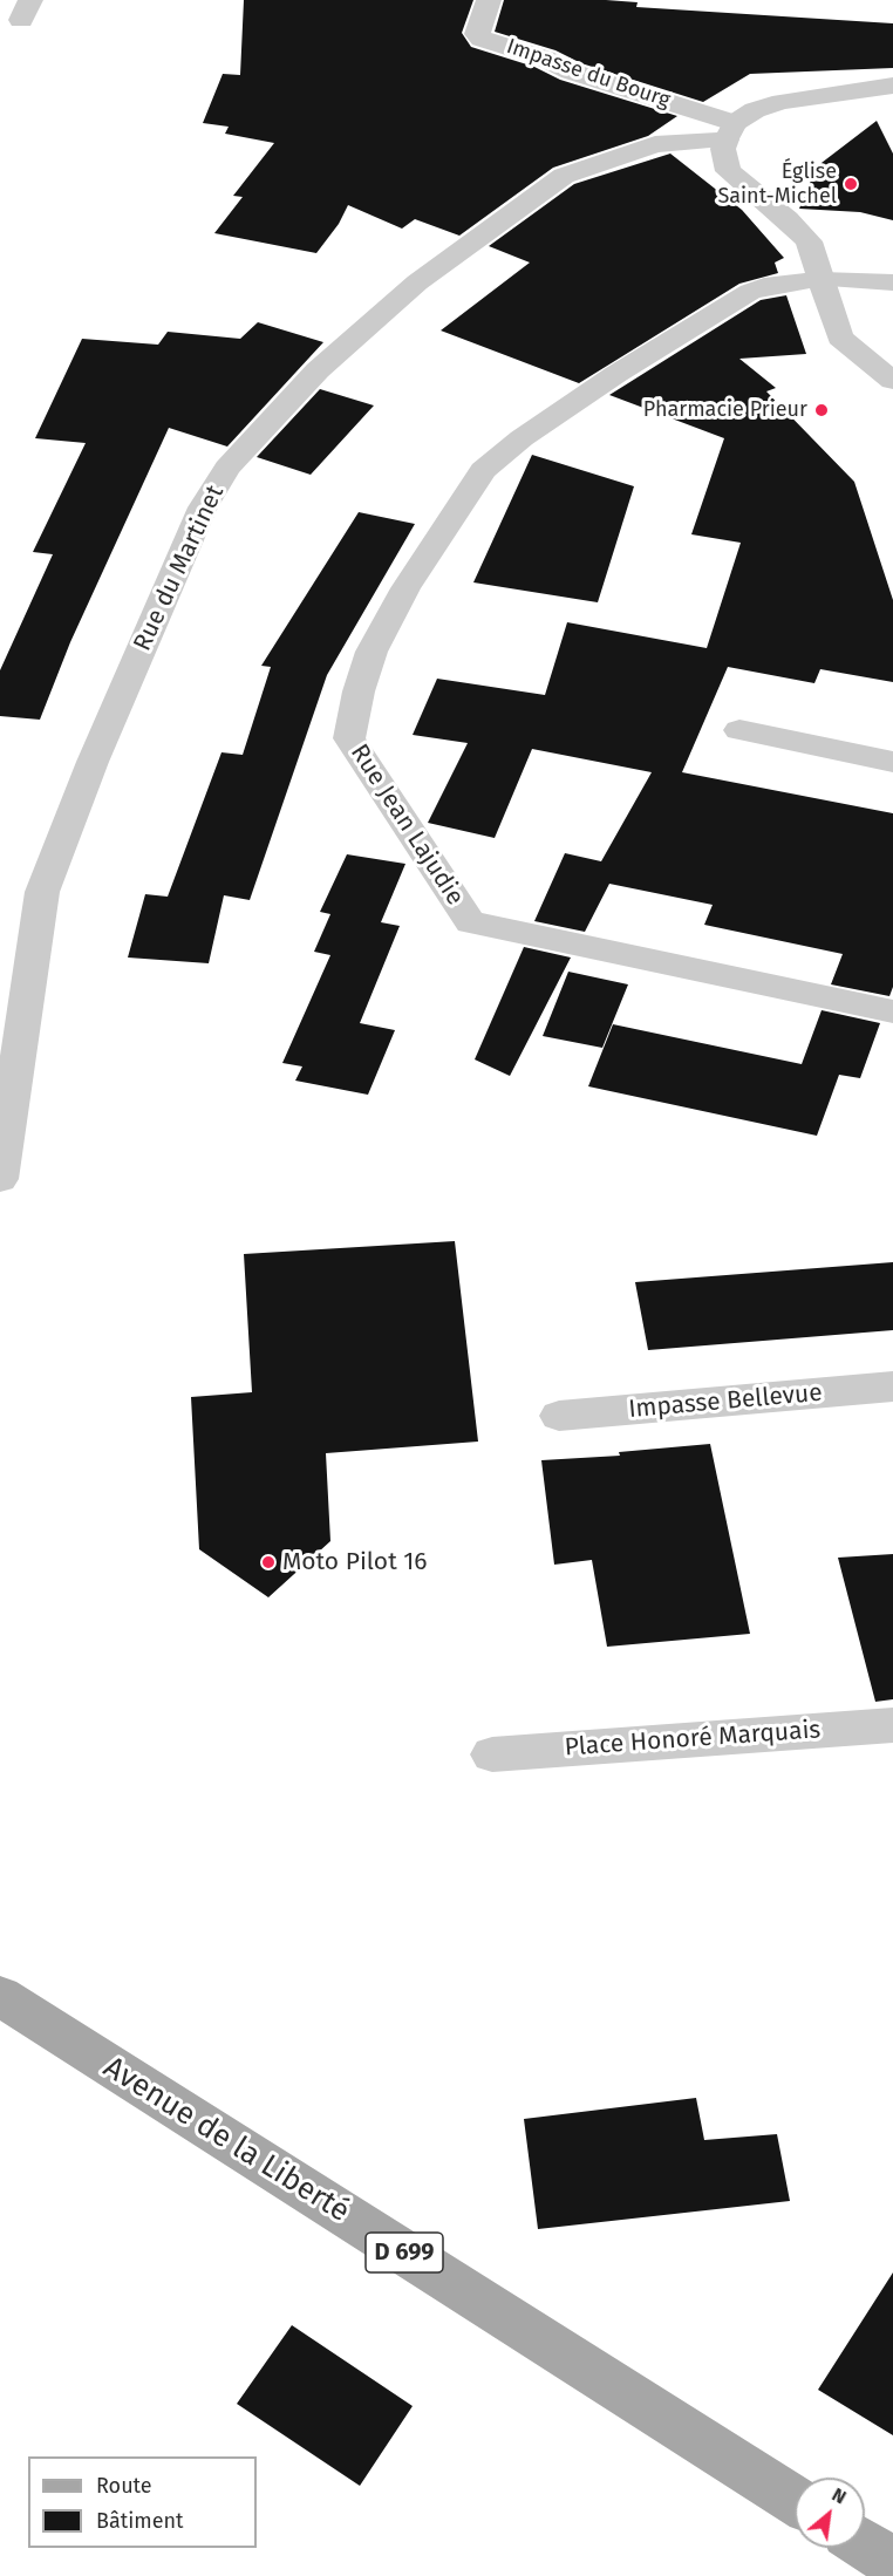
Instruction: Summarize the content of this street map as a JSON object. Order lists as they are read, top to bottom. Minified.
{"streets":{"main road":["Avenue de la Liberté","D 699"],"street":["Impasse du Bourg","Rue du Martinet","Rue Jean Lajudie","Impasse Bellevue","Place Honoré Marquais"]},"crossings":[["Impasse du Bourg","Rue du Martinet"]],"places":["Église Saint-Michel","Pharmacie Prieur","Moto Pilot 16"],"legend":["Route","Bâtiment"],"north":"top right"}
